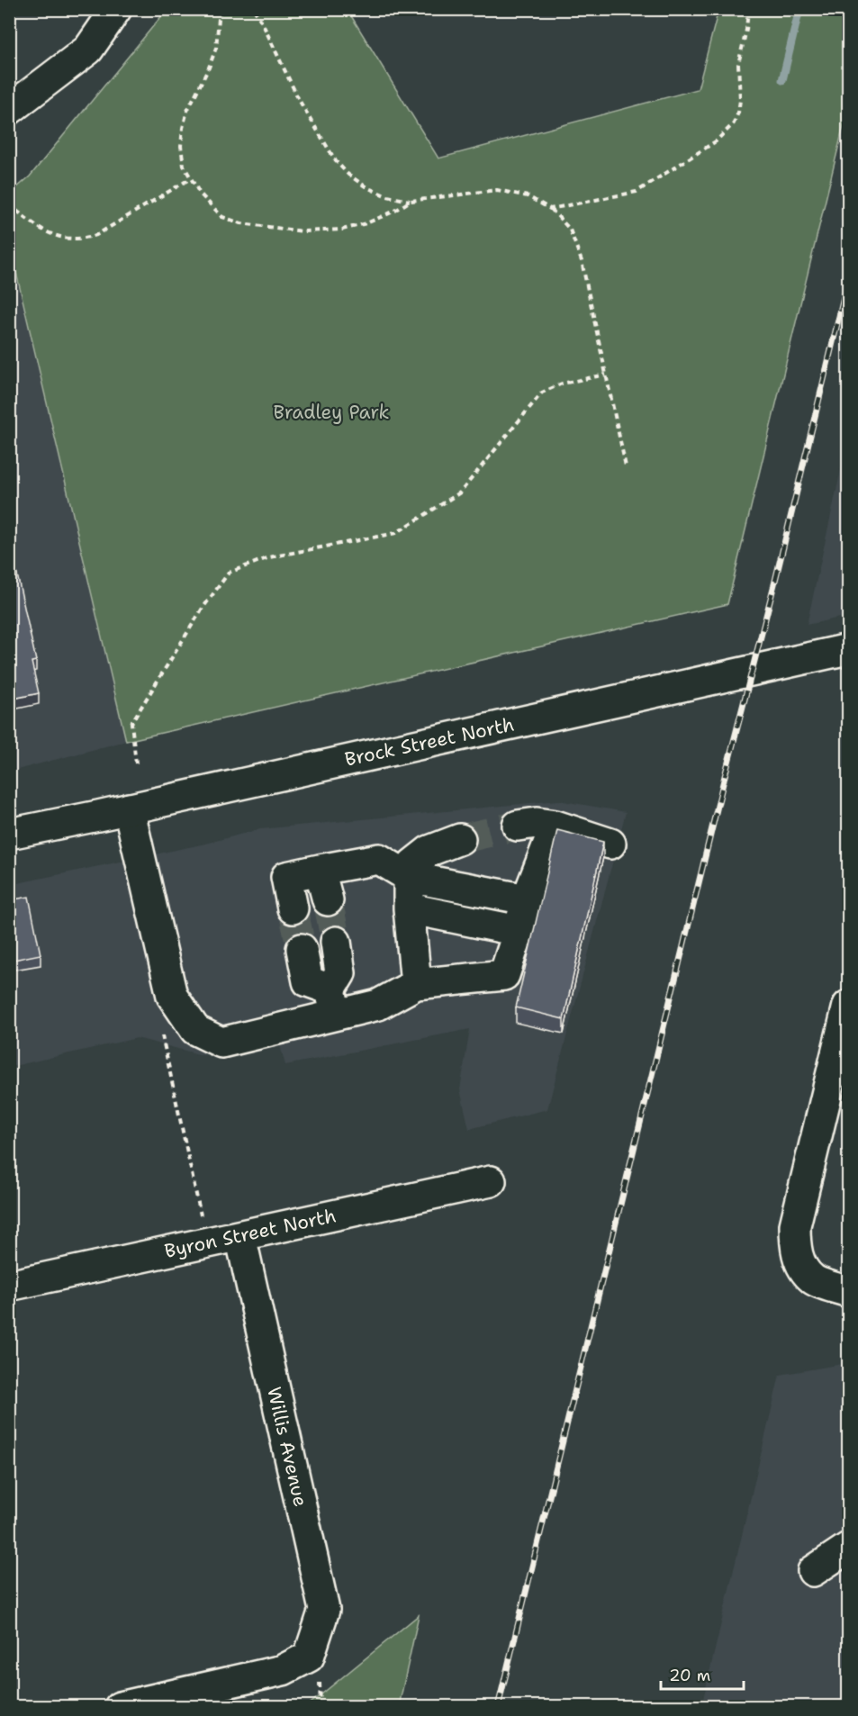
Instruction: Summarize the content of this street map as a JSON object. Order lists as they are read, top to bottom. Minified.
{"streets":{"street":["Brock Street North","Byron Street North","Willis Avenue"]},"crossings":[["Byron Street North","Willis Avenue"]],"parks":["Bradley Park"],"scale_bar":"20 m"}
